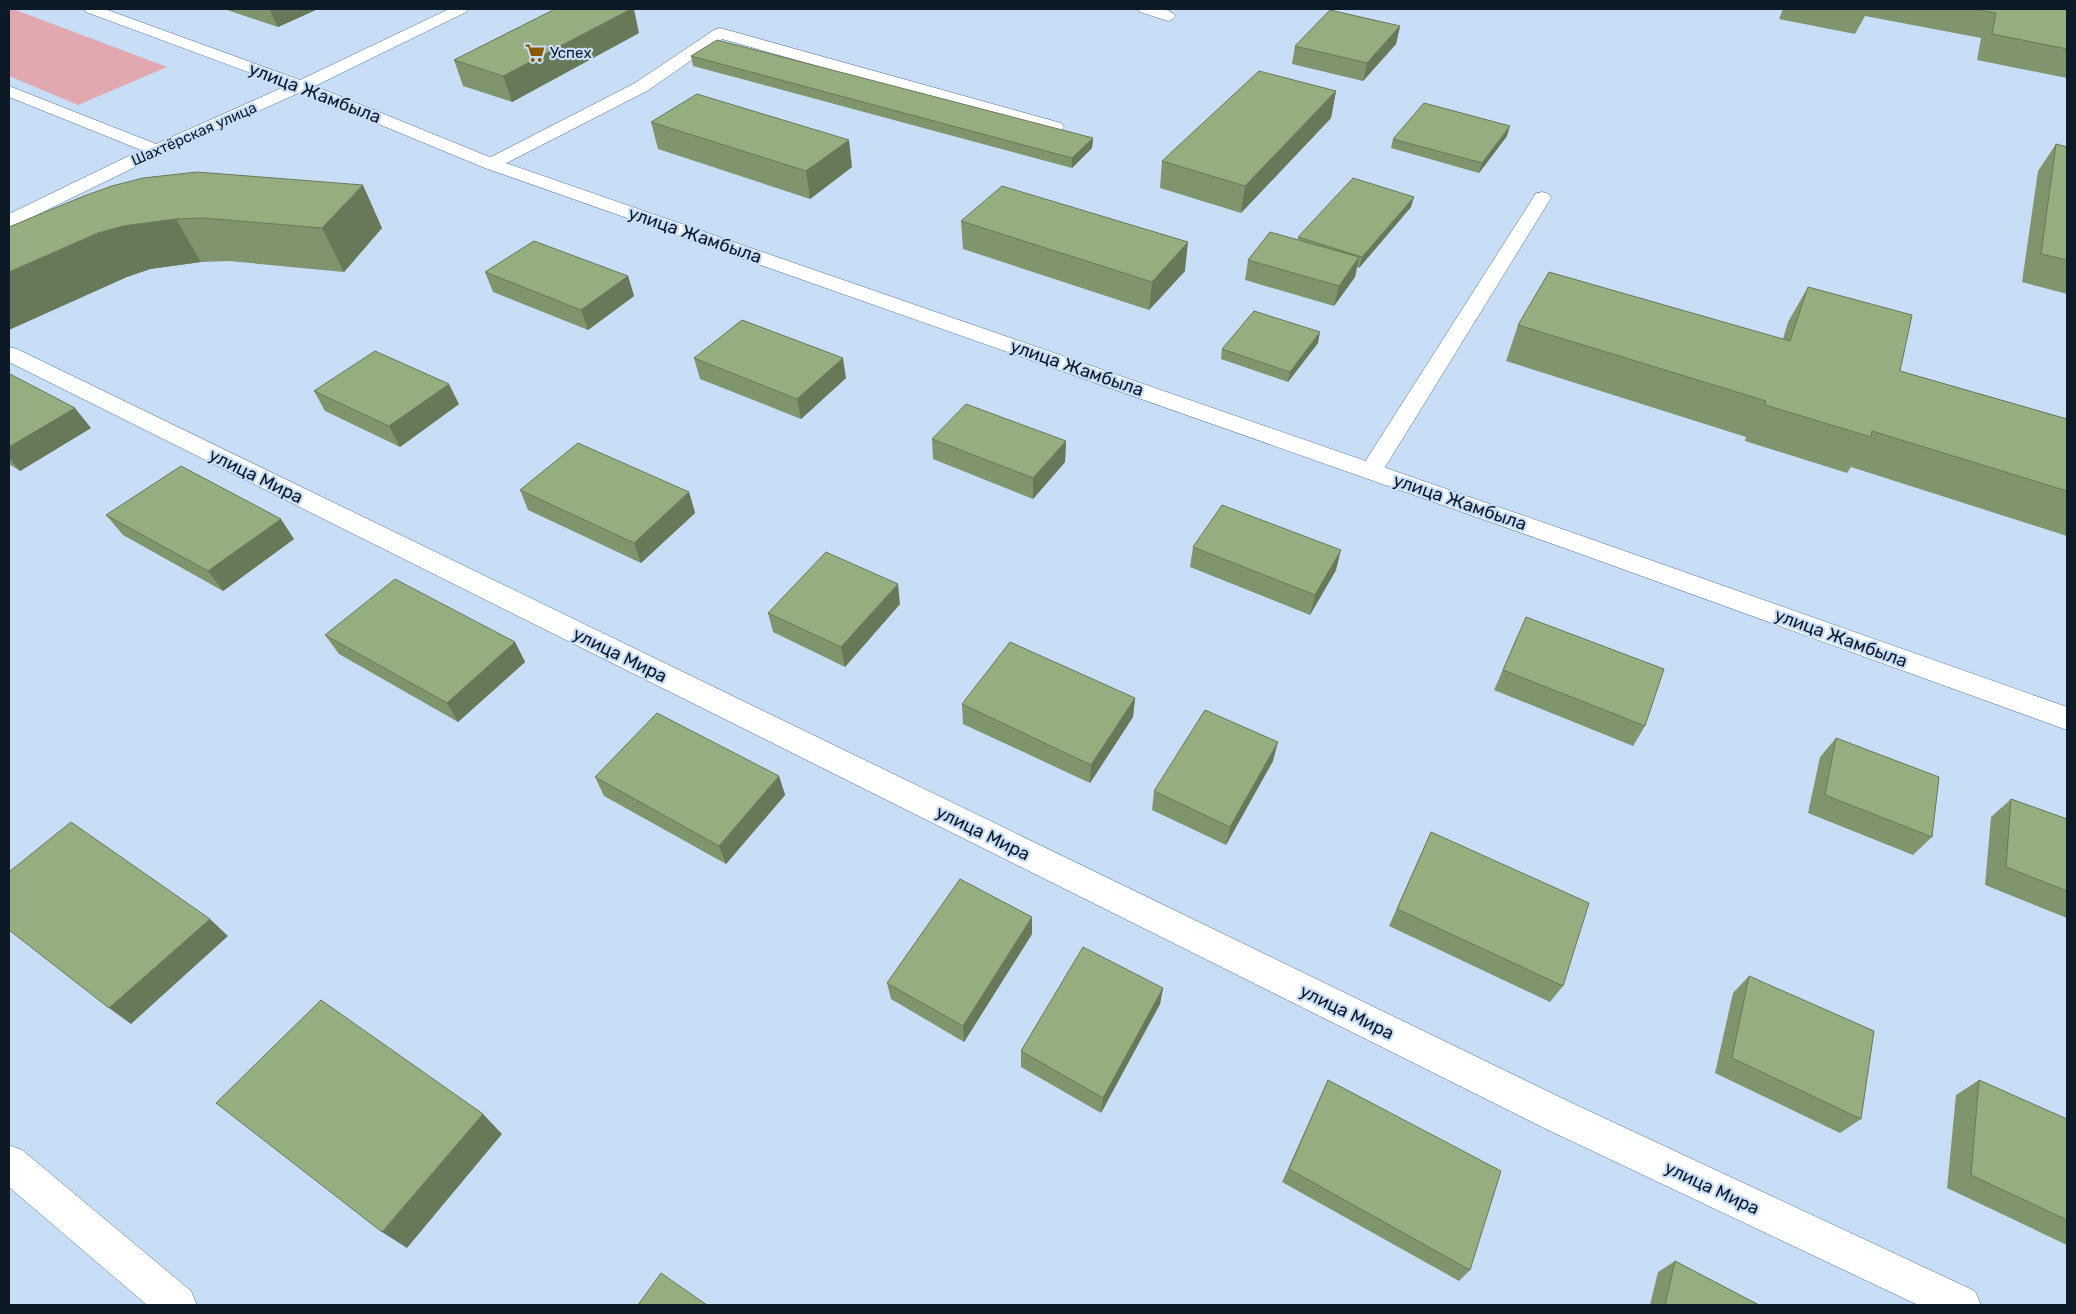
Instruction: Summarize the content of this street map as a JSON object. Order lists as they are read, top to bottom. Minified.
{"streets":{"street":["улица Жамбыла","Шахтёрская улица","улица Мира"]},"crossings":[["улица Жамбыла","Шахтёрская улица"]],"places":{"supermarket":["Успех"]}}
